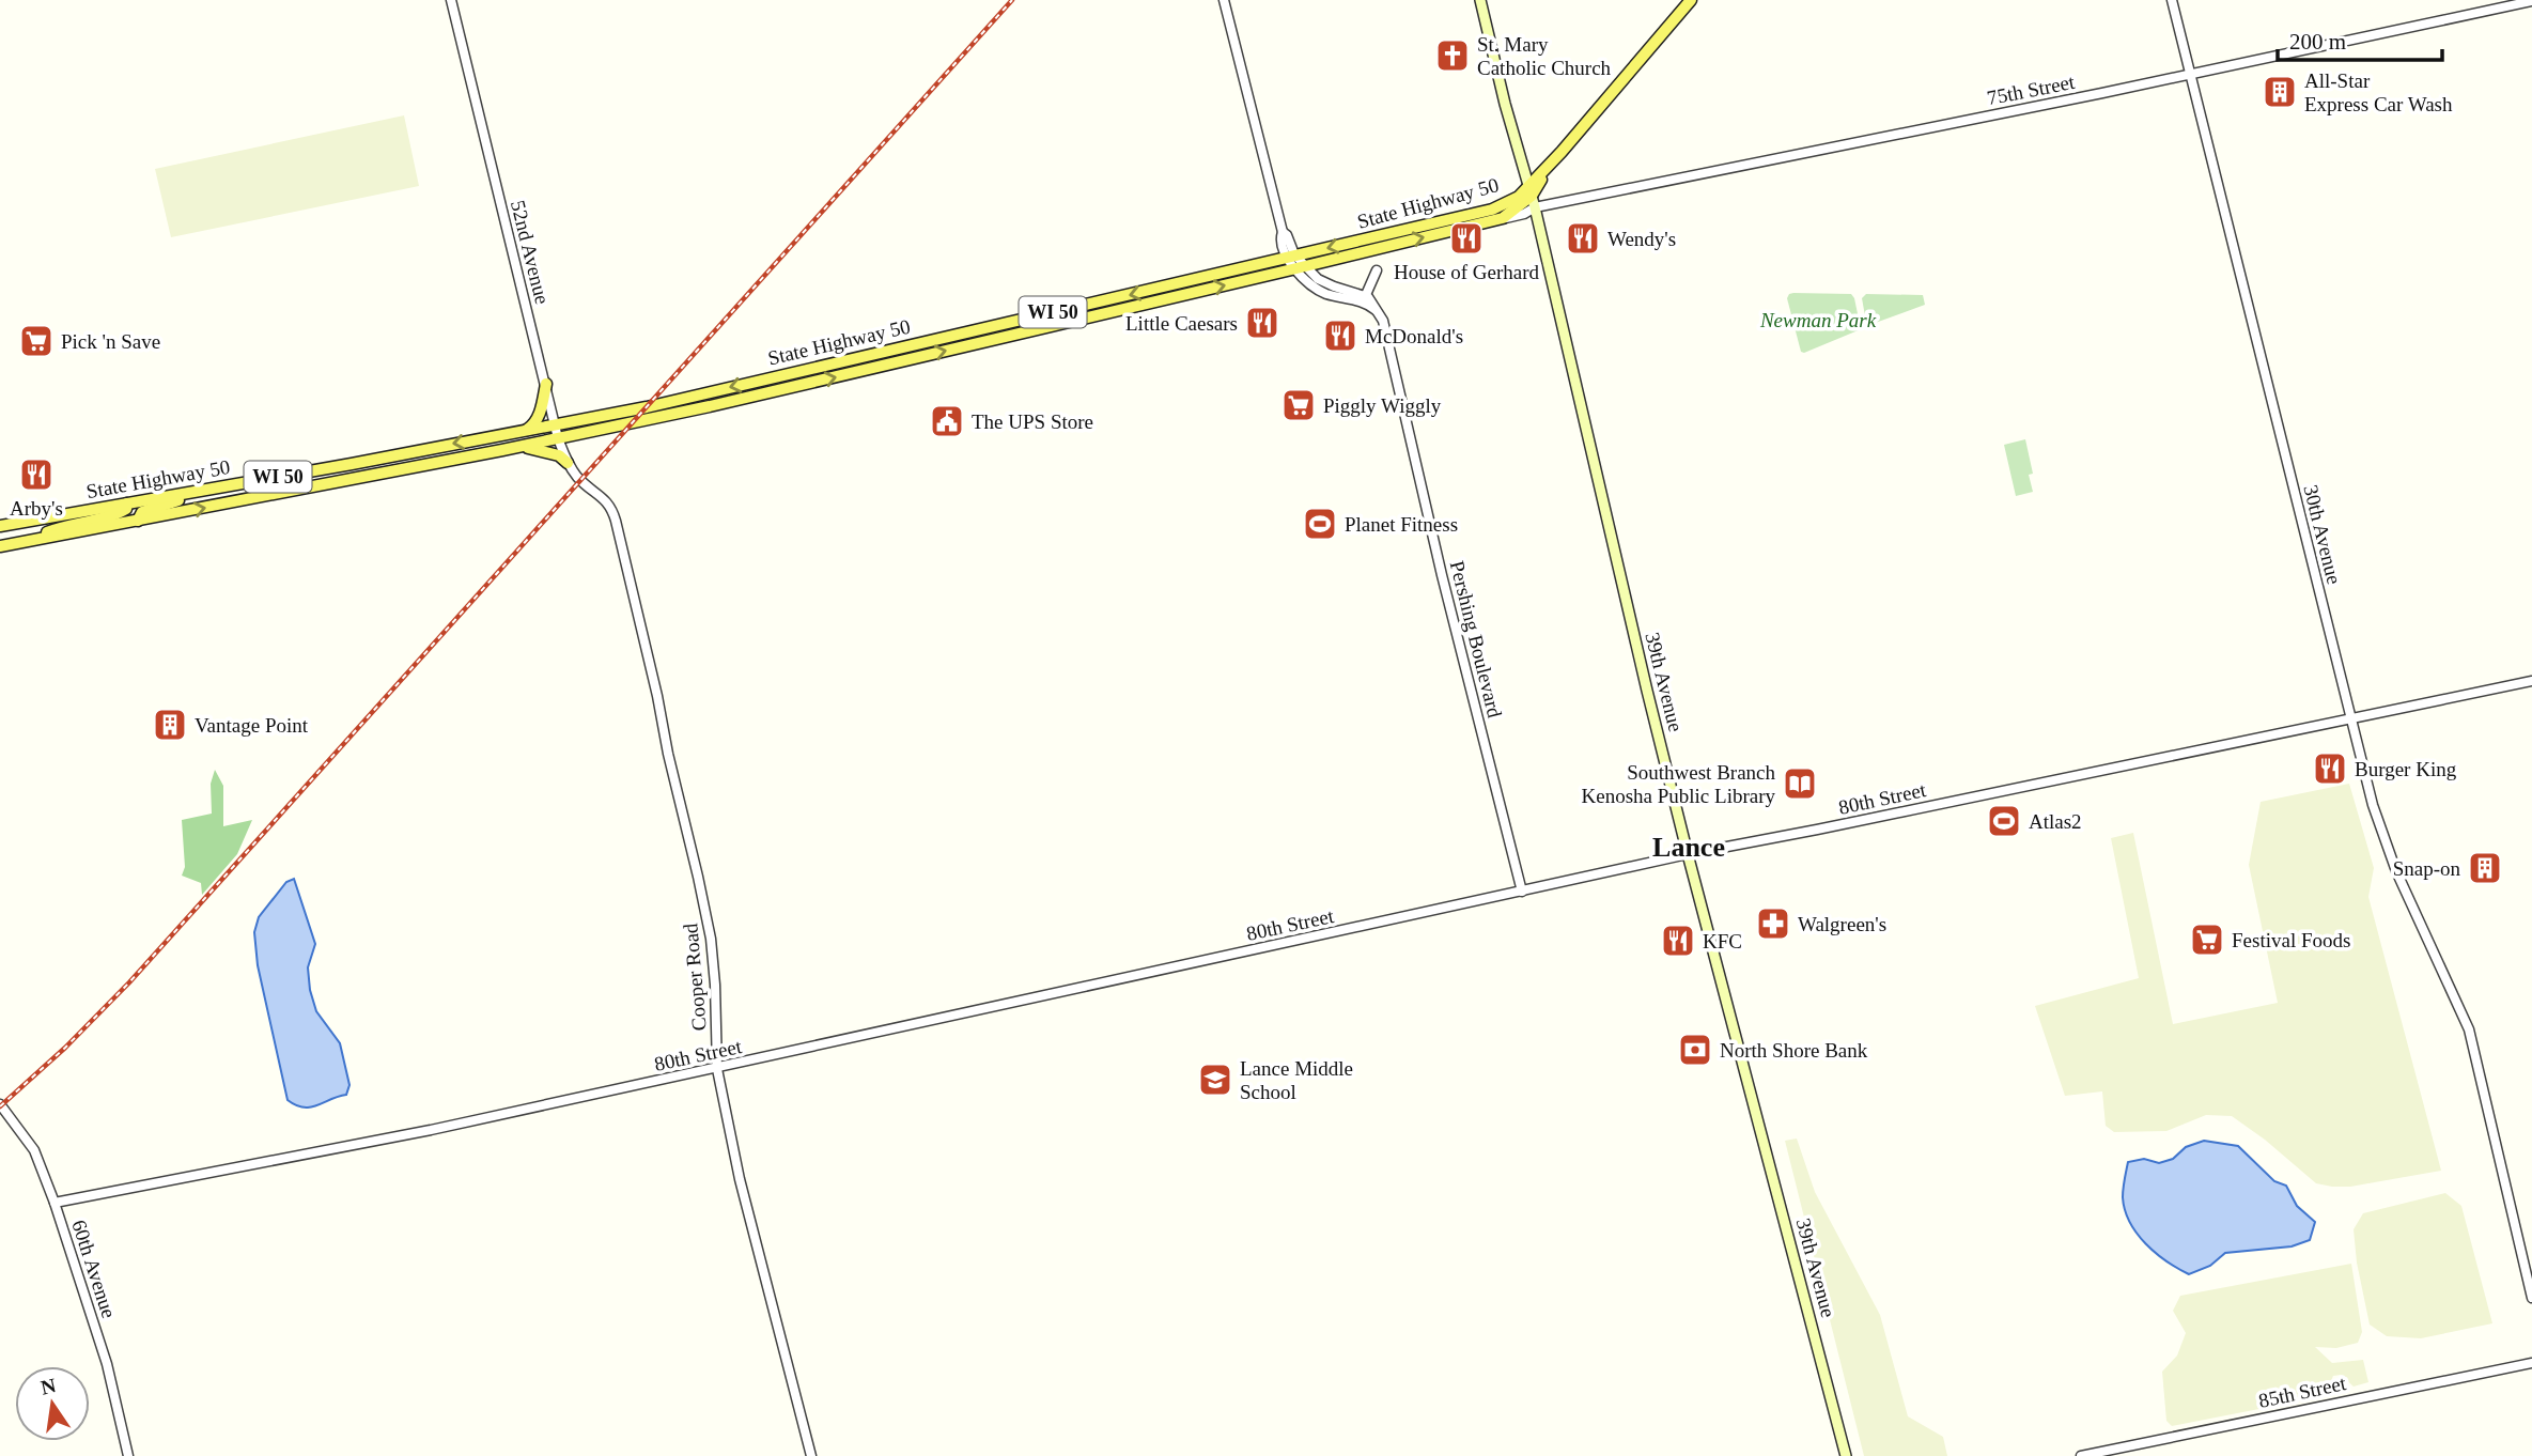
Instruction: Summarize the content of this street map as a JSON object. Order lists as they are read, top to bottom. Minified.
{"streets":{"main road":["State Highway 50","WI 50","39th Avenue"],"street":["75th Street","52nd Avenue","30th Avenue","Pershing Boulevard","80th Street","Cooper Road","60th Avenue","85th Street"]},"crossings":[["75th Street","State Highway 50"],["75th Street","30th Avenue"],["75th Street","39th Avenue"],["State Highway 50","52nd Avenue"],["State Highway 50","Pershing Boulevard"],["State Highway 50","39th Avenue"],["52nd Avenue","Cooper Road"],["30th Avenue","80th Street"],["Pershing Boulevard","80th Street"],["39th Avenue","80th Street"],["80th Street","Cooper Road"],["80th Street","60th Avenue"]],"districts":["Lance"],"parks":["Newman Park"],"places":{"church":["St. Mary Catholic Church"],"building":["All-Star Express Car Wash","Vantage Point","Snap-on"],"restaurant":["House of Gerhard","Wendy's","Little Caesars","McDonald's","Arby's","Burger King","KFC"],"supermarket":["Pick 'n Save","Piggly Wiggly","Festival Foods"],"public building":["The UPS Store"],"sports":["Planet Fitness","Atlas2"],"library":["Southwest Branch Kenosha Public Library"],"pharmacy":["Walgreen's"],"bank":["North Shore Bank"],"school or university":["Lance Middle School"]},"scale_bar":"200 m","north":"top"}
